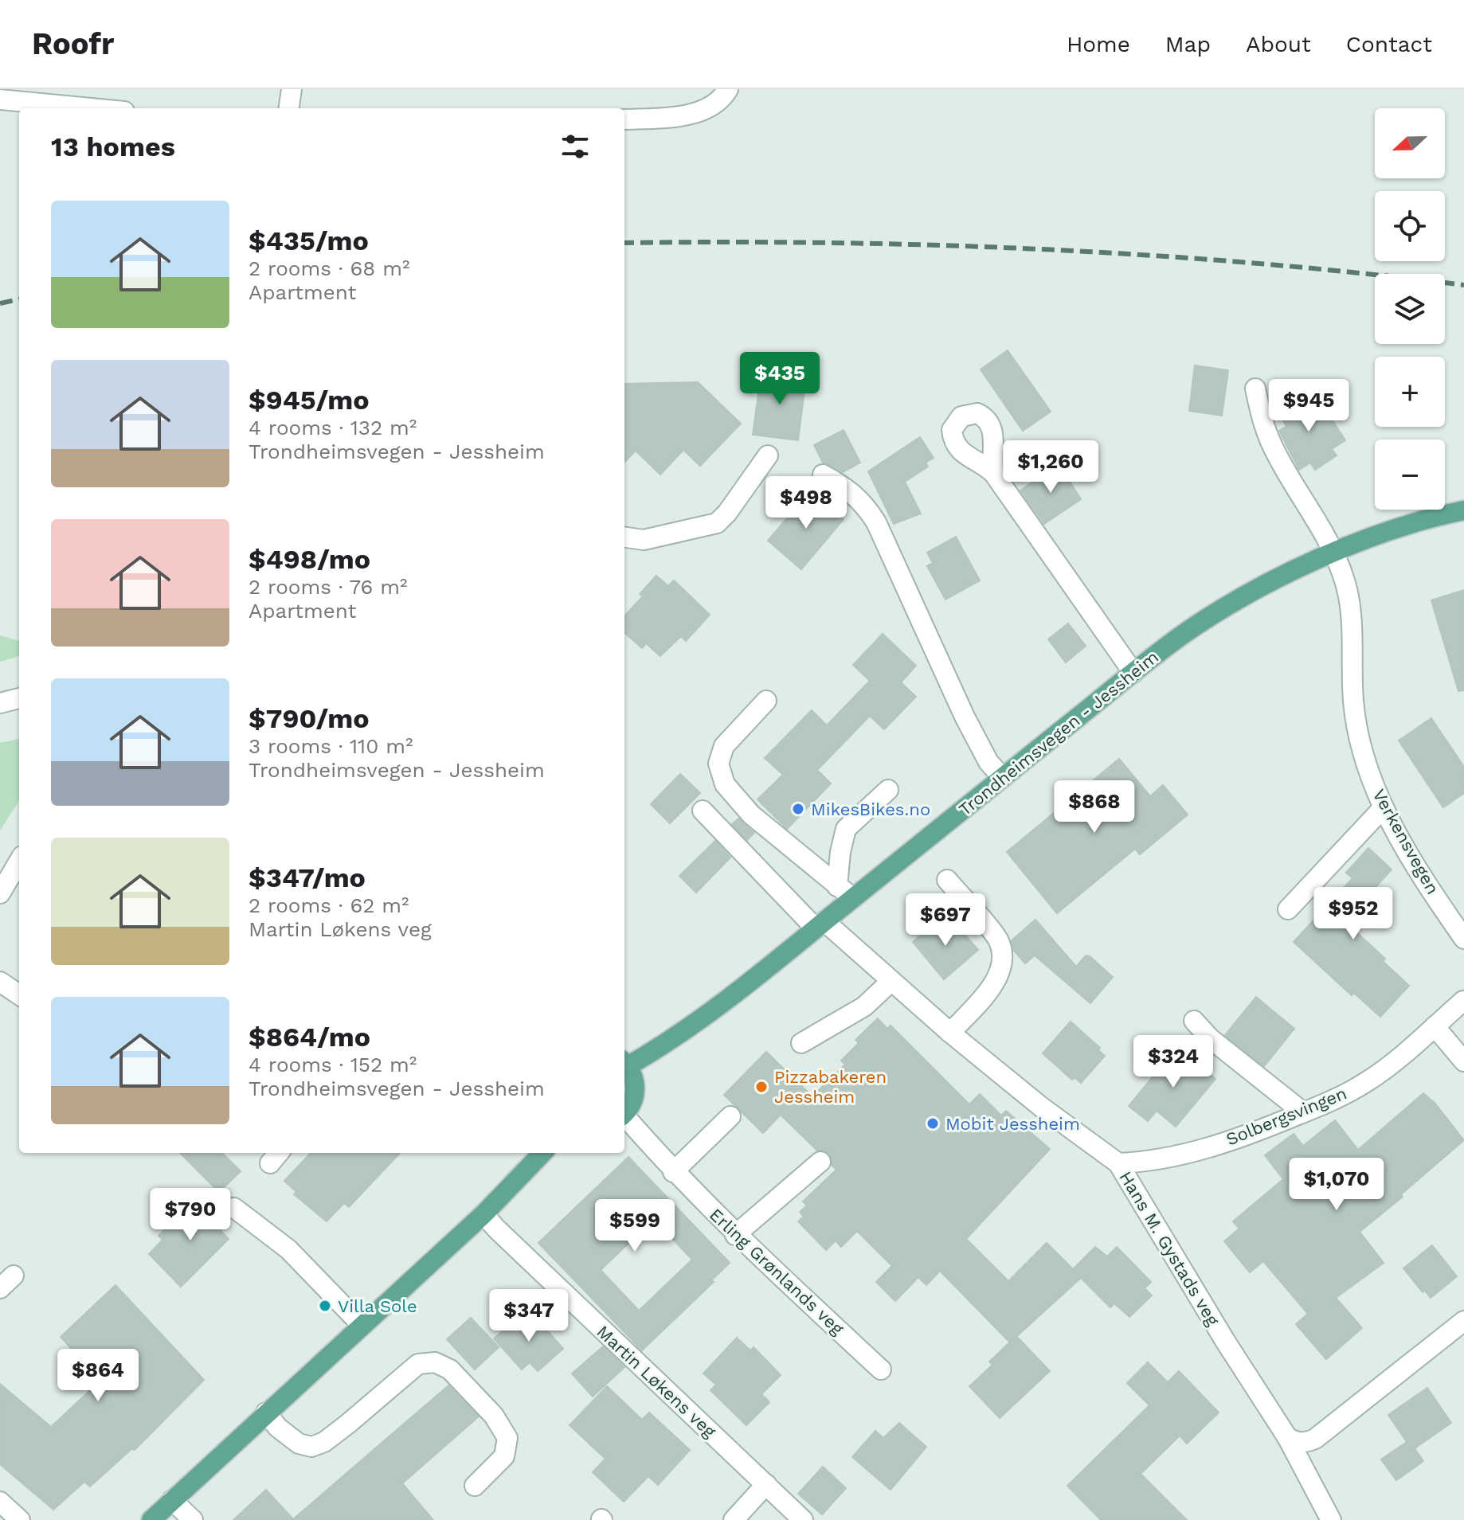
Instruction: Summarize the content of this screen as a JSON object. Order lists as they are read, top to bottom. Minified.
{"streets":{"main road":["Trondheimsvegen - Jessheim"],"street":["Verkensvegen","Solbergsvingen","Hans M. Gystads veg","Erling Grønlands veg","Martin Løkens veg"]},"crossings":[["Trondheimsvegen - Jessheim","Verkensvegen"],["Trondheimsvegen - Jessheim","Hans M. Gystads veg"],["Solbergsvingen","Hans M. Gystads veg"]],"places":["MikesBikes.no","Pizzabakeren Jessheim","Mobit Jessheim","Villa Sole"],"north":"left","page":{"header":"Roofr","nav":["Home","Map","About","Contact"],"map_buttons":["+","−"],"heading":"13 homes","list":[{"name":"$435/mo","note":"2 rooms · 68 m² · Apartment"},{"name":"$945/mo","note":"4 rooms · 132 m² · Trondheimsvegen - Jessheim"},{"name":"$498/mo","note":"2 rooms · 76 m² · Apartment"},{"name":"$790/mo","note":"3 rooms · 110 m² · Trondheimsvegen - Jessheim"},{"name":"$347/mo","note":"2 rooms · 62 m² · Martin Løkens veg"},{"name":"$864/mo","note":"4 rooms · 152 m² · Trondheimsvegen - Jessheim"}],"price":["$435","$945","$1,260","$498","$868","$952","$697","$324","$1,070","$790","$599","$347","$864"]}}
